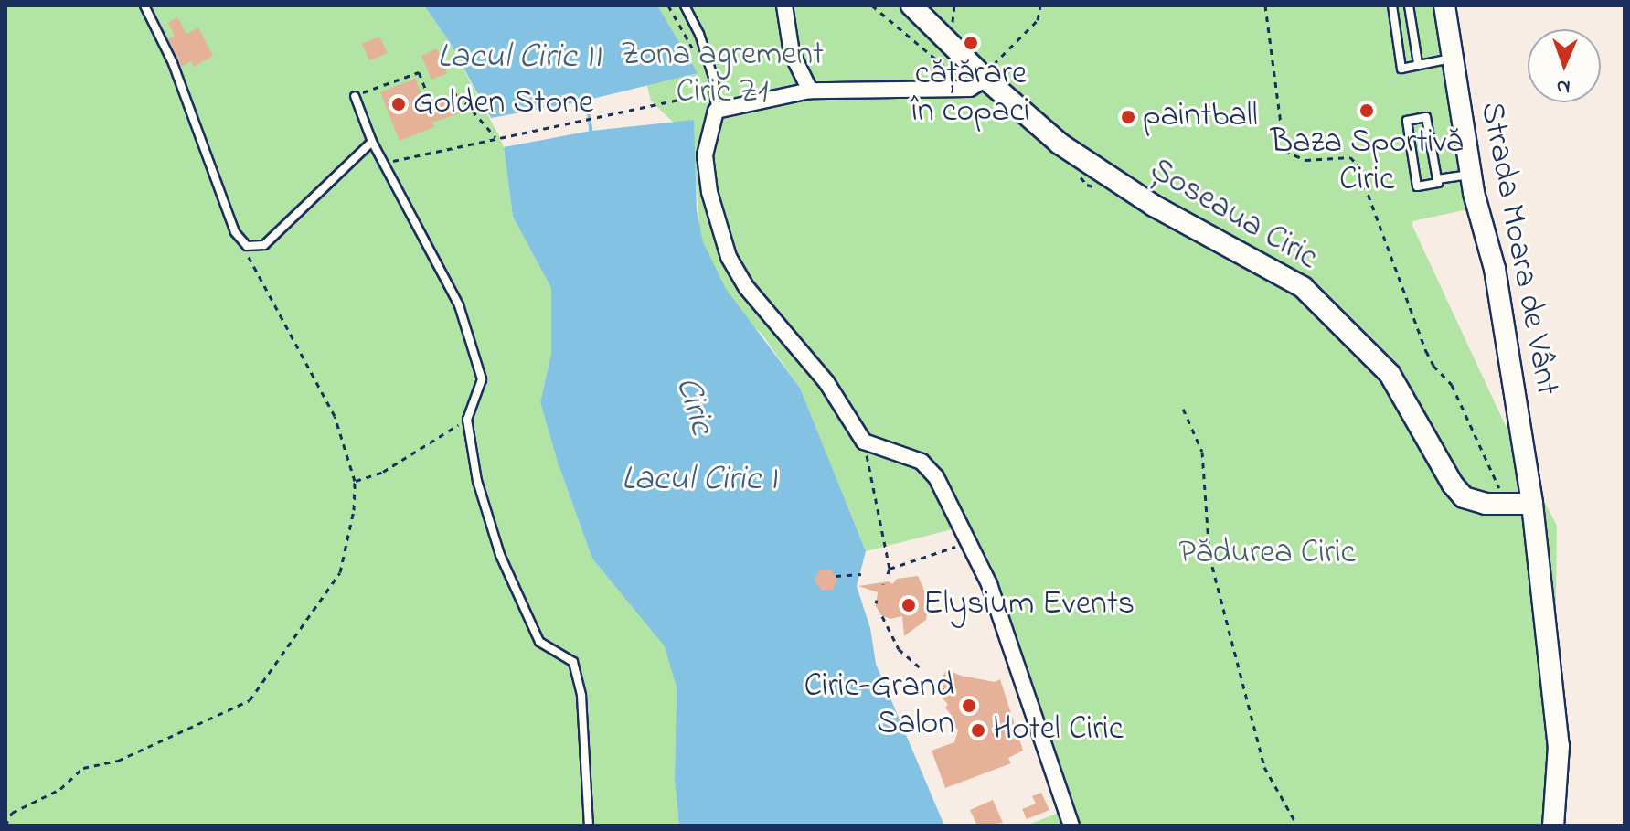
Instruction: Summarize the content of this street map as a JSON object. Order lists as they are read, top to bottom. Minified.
{"streets":{"main road":["Șoseaua Ciric","Strada Moara de Vânt"]},"crossings":[["Șoseaua Ciric","Strada Moara de Vânt"]],"water":["Lacul Ciric II","Ciric","Lacul Ciric I"],"parks":["Zona agrement Ciric Z1","Pădurea Ciric"],"places":["cățărare în copaci","Golden Stone","Baza Sportivă Ciric","paintball","Elysium Events","Ciric-Grand Salon","Hotel Ciric"],"north":"bottom"}
